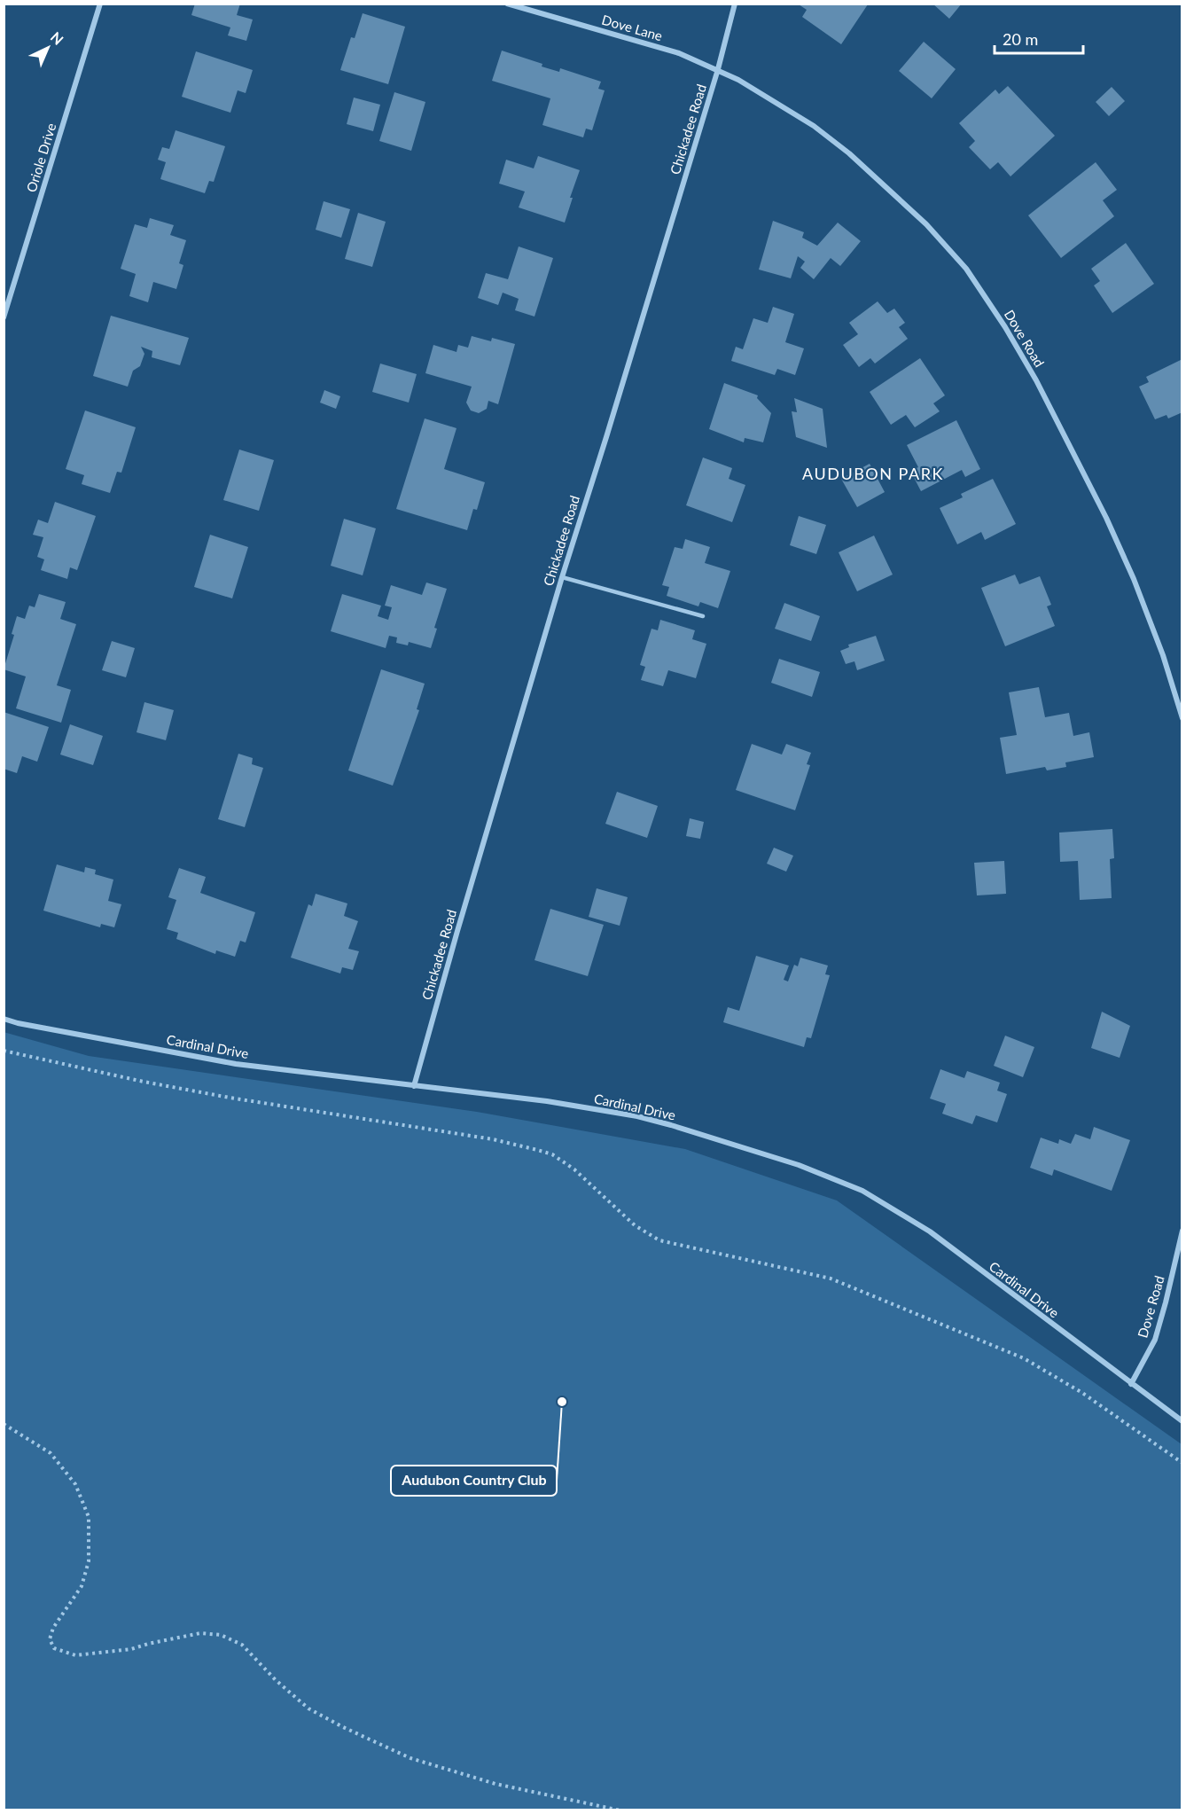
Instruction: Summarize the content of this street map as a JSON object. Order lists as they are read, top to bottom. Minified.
{"streets":{"street":["Dove Lane","Chickadee Road","Oriole Drive","Dove Road","Cardinal Drive"]},"crossings":[["Dove Lane","Chickadee Road"],["Dove Lane","Dove Road"],["Chickadee Road","Dove Road"],["Chickadee Road","Cardinal Drive"],["Dove Road","Cardinal Drive"]],"districts":["AUDUBON PARK"],"places":["Audubon Country Club"],"scale_bar":"20 m","north":"top right"}
